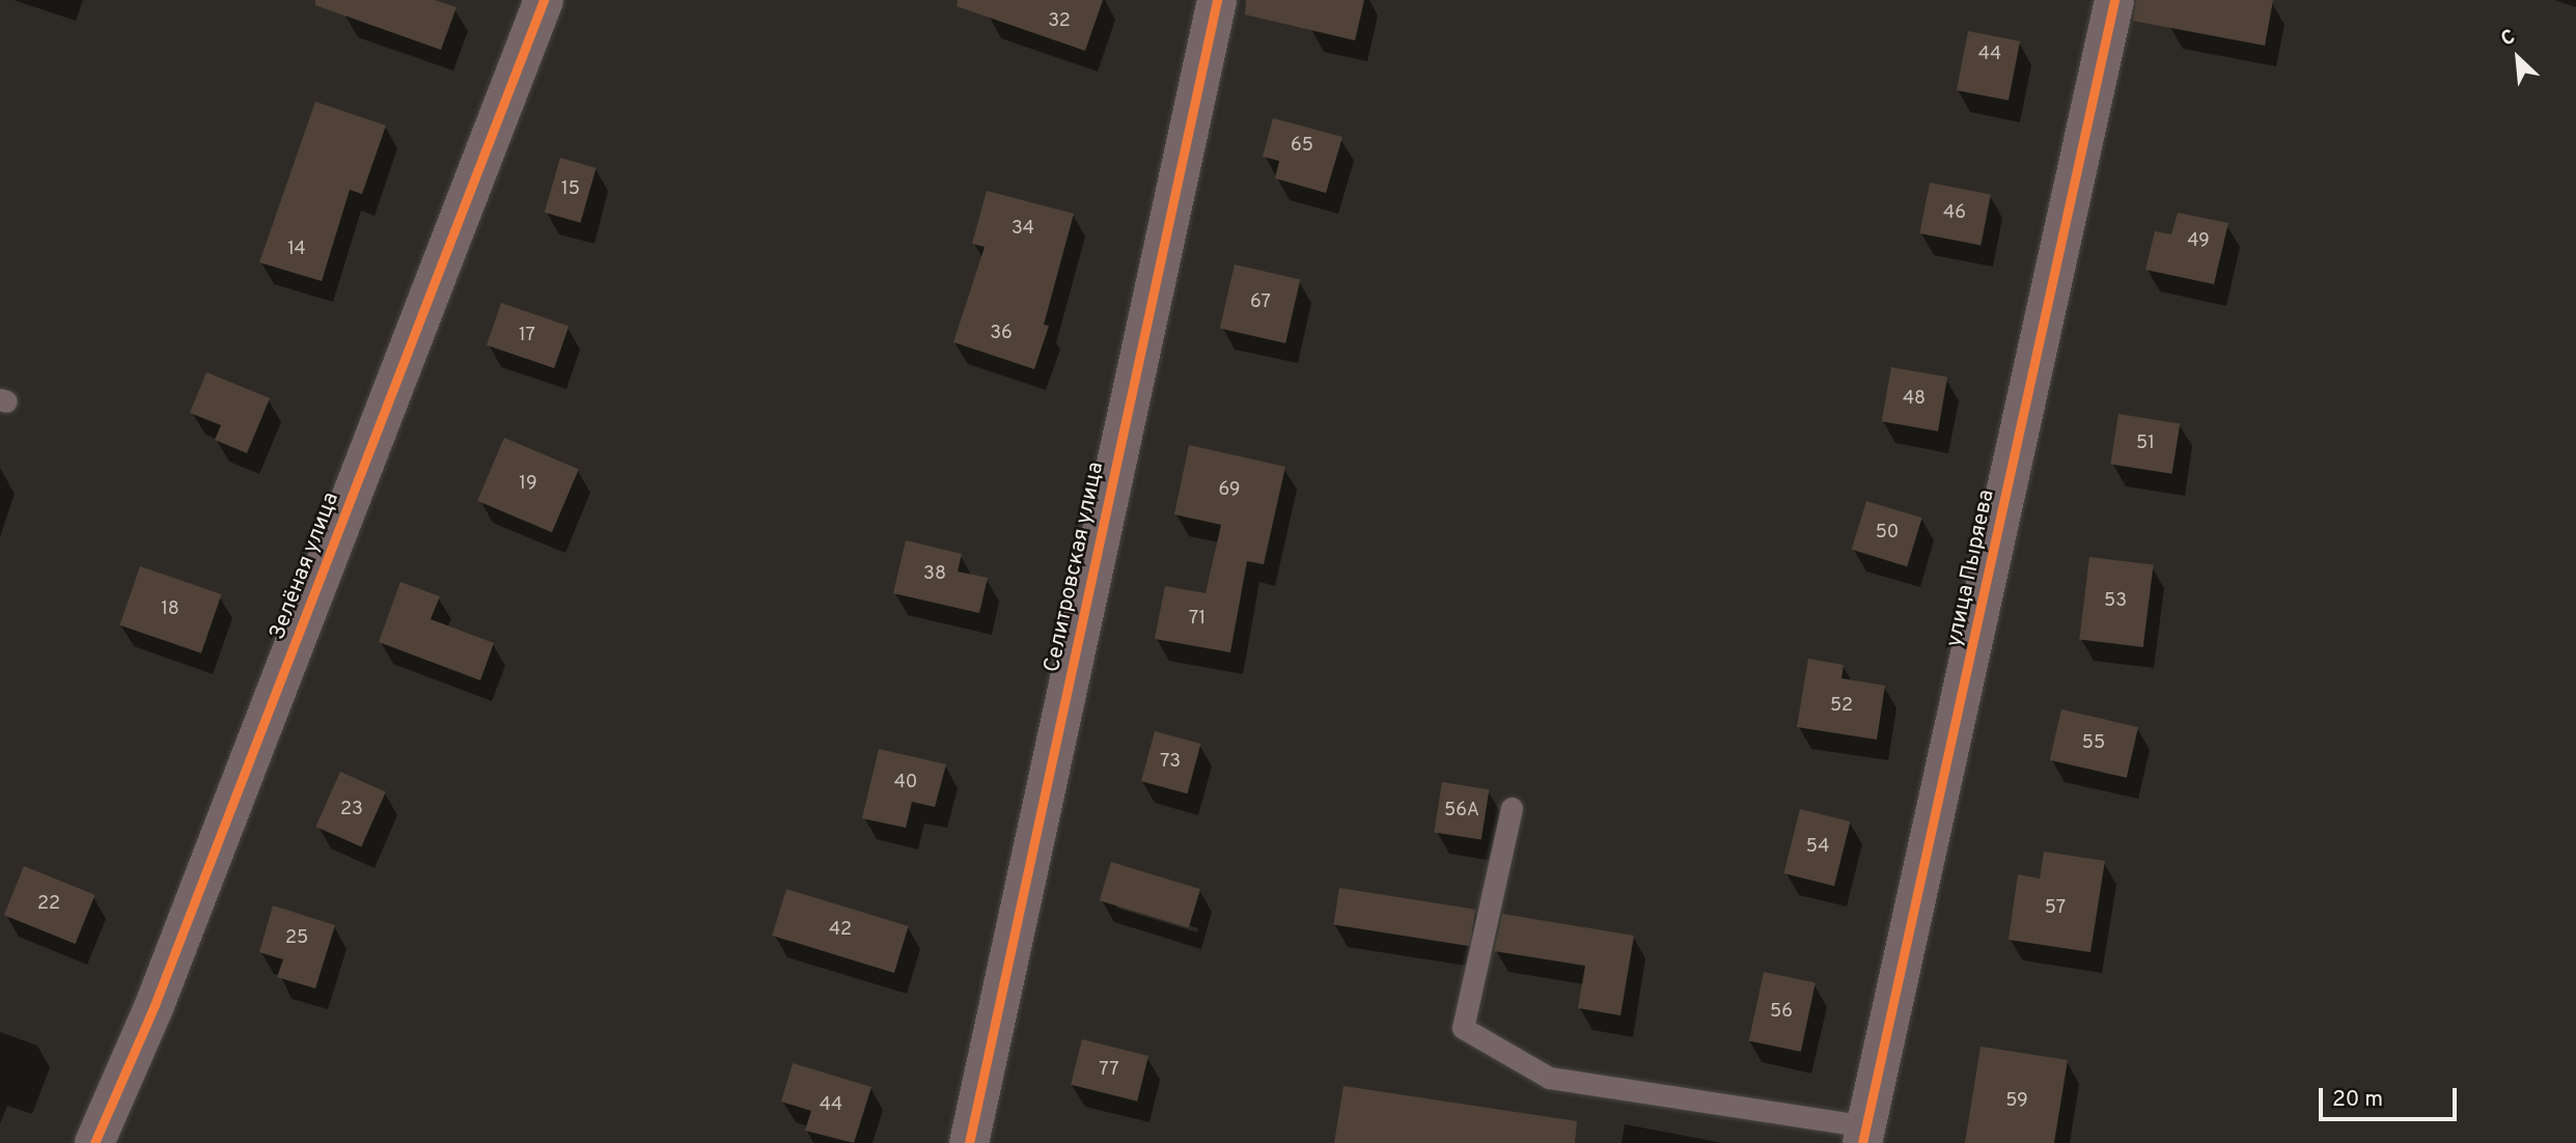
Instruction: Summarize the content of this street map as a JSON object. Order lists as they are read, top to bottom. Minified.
{"streets":{"street":["Зелёная улица","Селитровская улица","улица Пыряева"]},"house_numbers":["32","44","65","15","46","34","49","14","67","36","17","48","51","19","69","50","38","53","18","71","52","55","73","40","23","56А","54","22","57","42","25","56","77","59","44"],"scale_bar":"20 m","north":"top left"}
